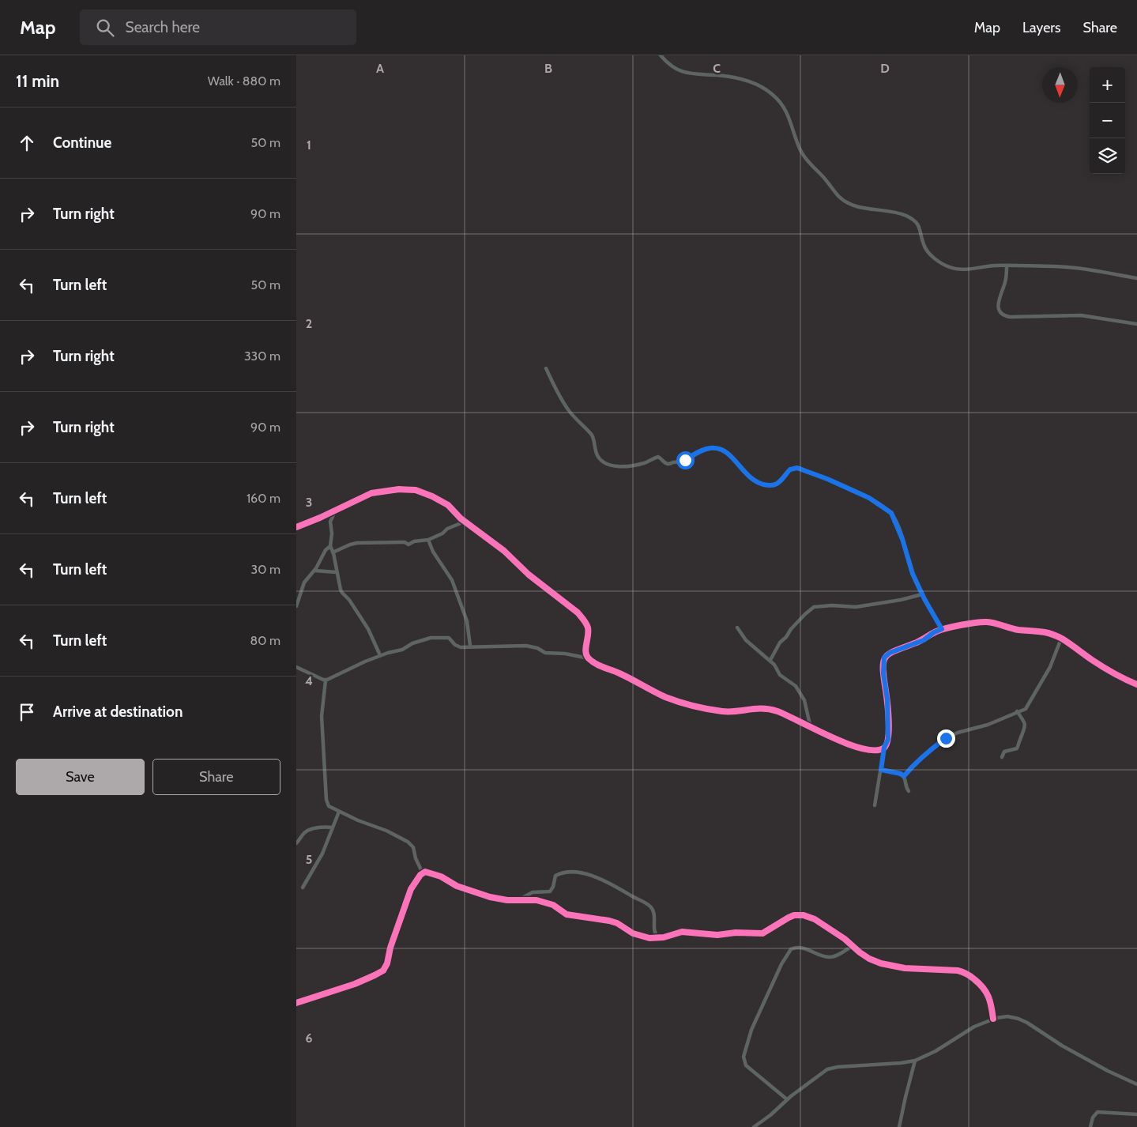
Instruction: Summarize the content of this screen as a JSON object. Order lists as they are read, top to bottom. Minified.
{"north":"bottom","page":{"header":"Map","search":"Search here","nav":["Map","Layers","Share"],"heading":["11 min","Walk · 880 m"],"map_buttons":["+","−"],"list":[["Continue","50 m"],["Turn right","90 m"],["Turn left","50 m"],["Turn right","330 m"],["Turn right","90 m"],["Turn left","160 m"],["Turn left","30 m"],["Turn left","80 m"],"Arrive at destination"],"buttons":["Save","Share"]},"grid":{"columns":["A","B","C","D"],"rows":["1","2","3","4","5","6"]}}
